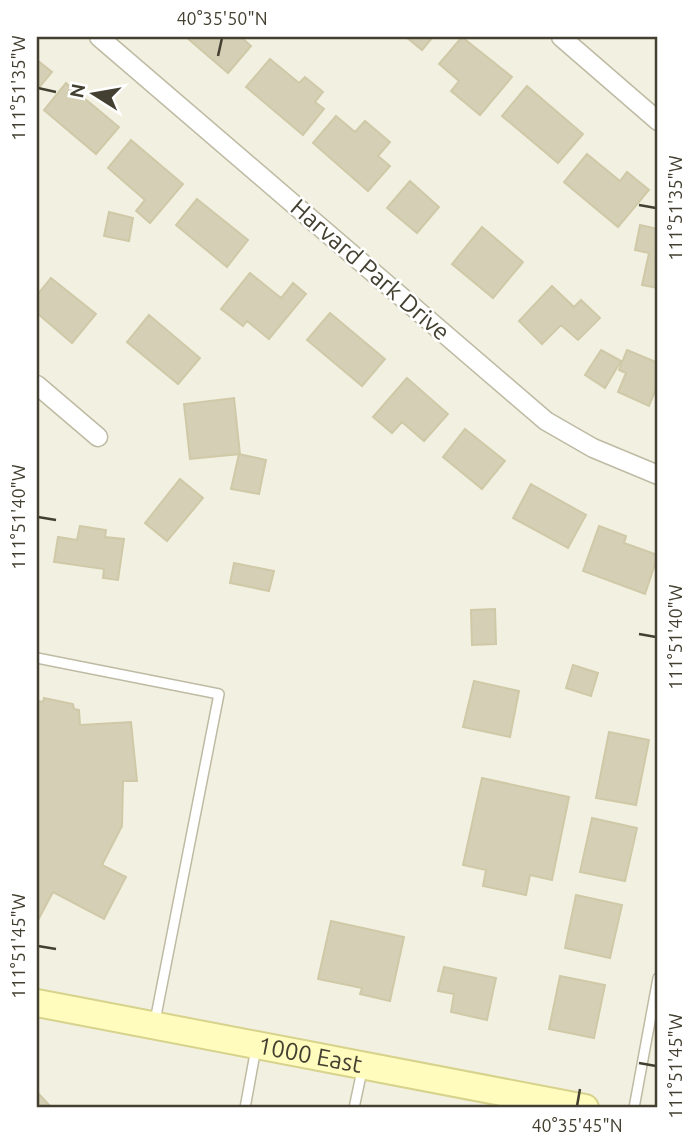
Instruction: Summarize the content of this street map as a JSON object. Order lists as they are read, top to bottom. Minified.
{"streets":{"street":["Harvard Park Drive","1000 East"]},"north":"left","coordinates":["40°35'50\"N","111°51'35\"W","111°51'40\"W","111°51'45\"W","40°35'45\"N"]}
